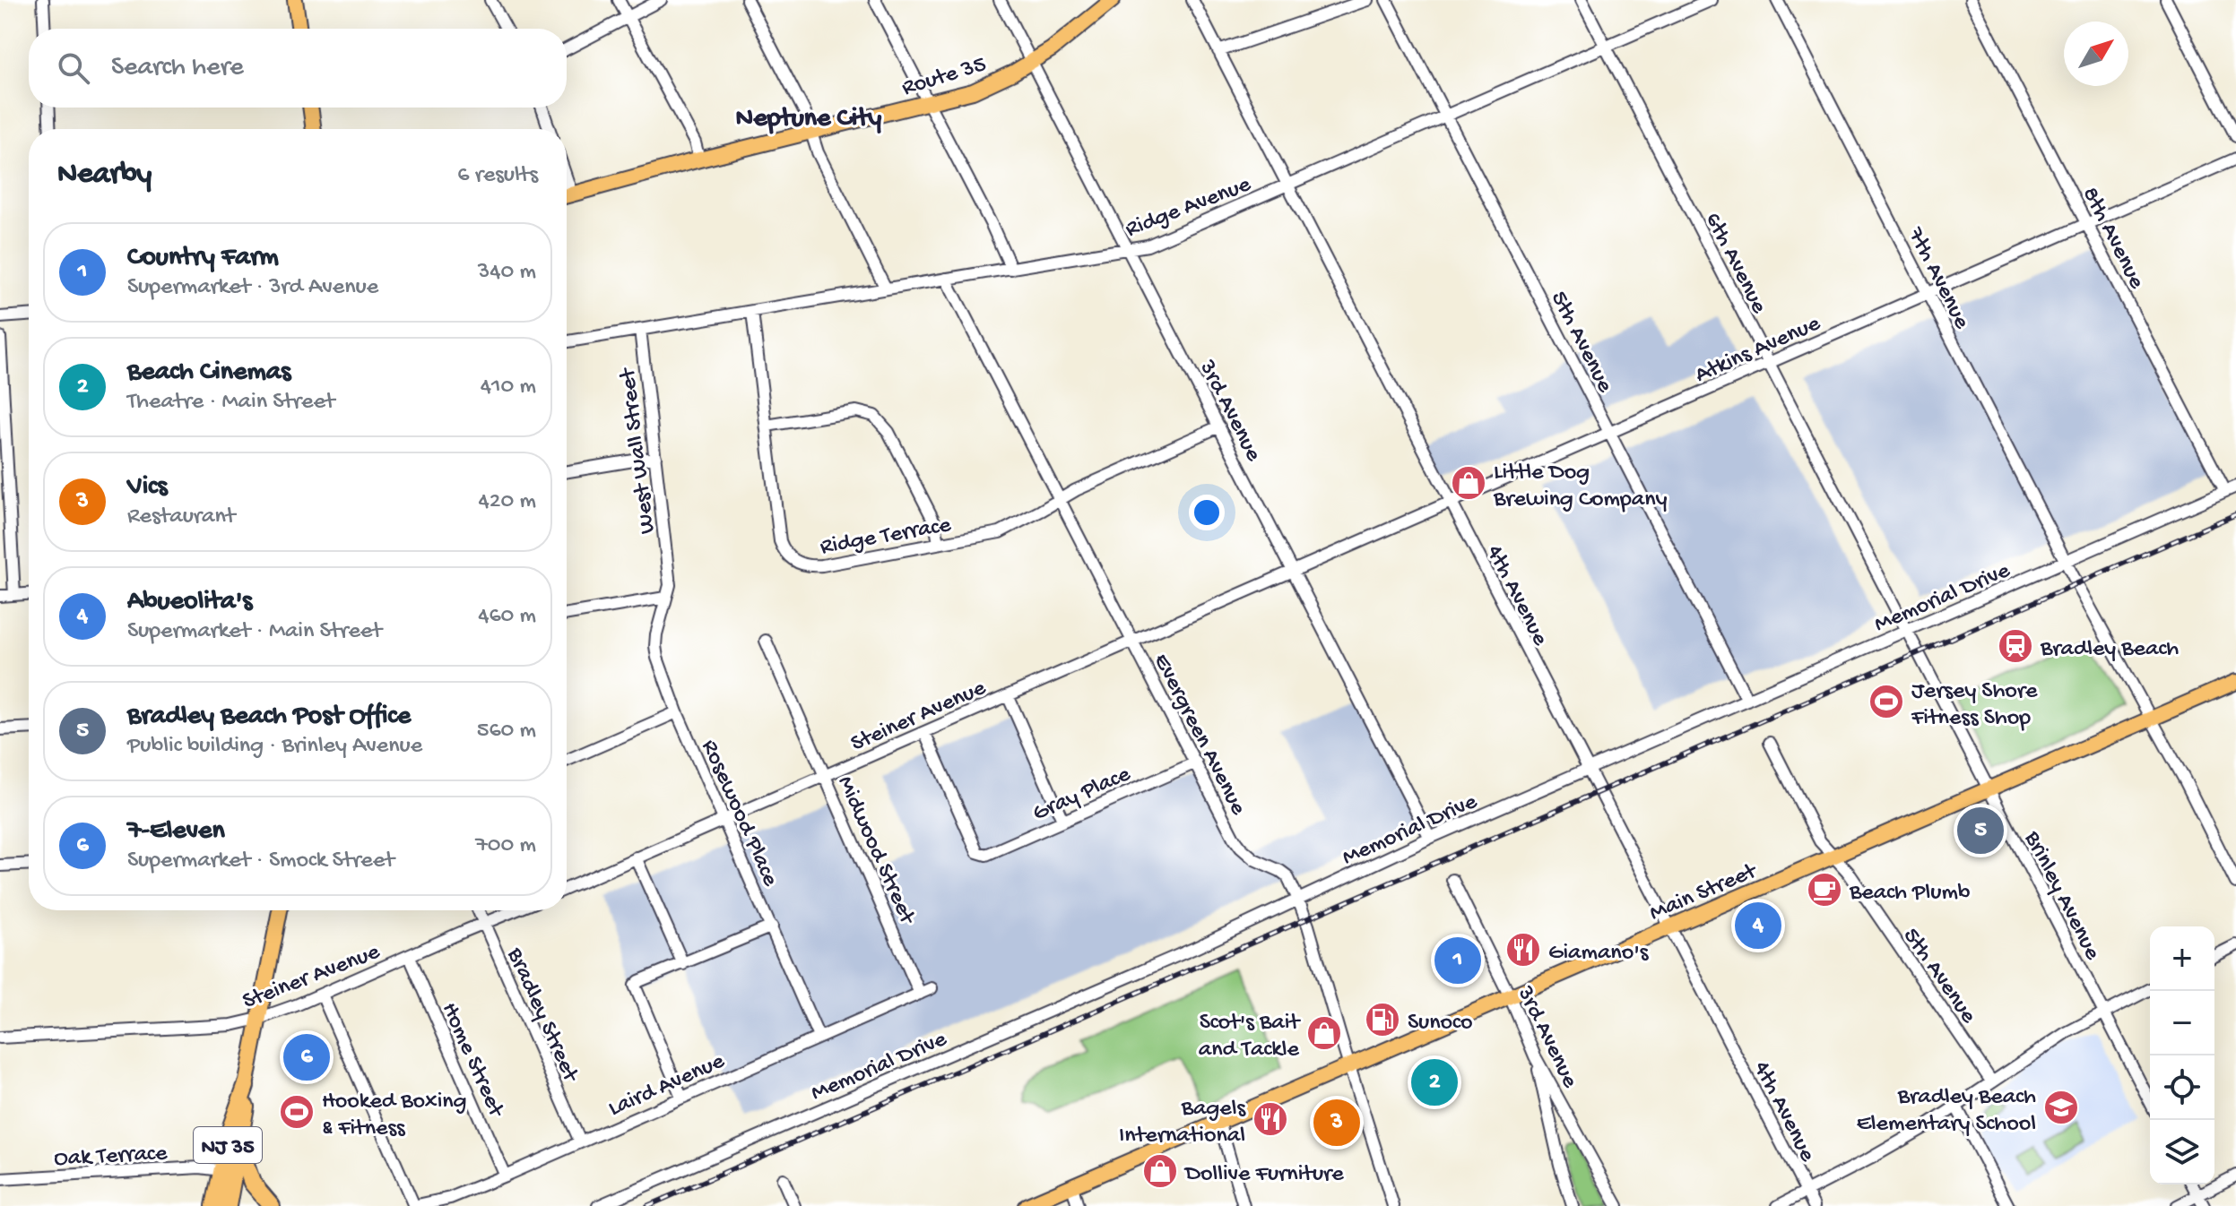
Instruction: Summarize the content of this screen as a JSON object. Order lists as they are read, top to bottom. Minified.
{"streets":{"highway":["NJ 35"],"main road":["Route 35","Main Street"],"street":["Ridge Avenue","8th Avenue","6th Avenue","7th Avenue","5th Avenue","Atkins Avenue","3rd Avenue","West Wall Street","Ridge Terrace","4th Avenue","Memorial Drive","Steiner Avenue","Evergreen Avenue","Gray Place","Rosewood Place","Midwood Street","Brinley Avenue","Bradley Street","Home Street","Laird Avenue","Oak Terrace"]},"crossings":[["Route 35","3rd Avenue"],["Ridge Avenue","6th Avenue"],["Ridge Avenue","5th Avenue"],["Ridge Avenue","3rd Avenue"],["Ridge Avenue","West Wall Street"],["Ridge Avenue","Ridge Terrace"],["Ridge Avenue","4th Avenue"],["Ridge Avenue","Evergreen Avenue"],["8th Avenue","Atkins Avenue"],["8th Avenue","Memorial Drive"],["6th Avenue","Atkins Avenue"],["6th Avenue","Memorial Drive"],["6th Avenue","Brinley Avenue"],["7th Avenue","Atkins Avenue"],["7th Avenue","Memorial Drive"],["7th Avenue","Main Street"],["5th Avenue","Atkins Avenue"],["5th Avenue","Memorial Drive"],["5th Avenue","Main Street"],["Atkins Avenue","3rd Avenue"],["Atkins Avenue","4th Avenue"],["Atkins Avenue","Steiner Avenue"],["3rd Avenue","Ridge Terrace"],["3rd Avenue","Memorial Drive"],["3rd Avenue","Steiner Avenue"],["3rd Avenue","Main Street"],["West Wall Street","Rosewood Place"],["Ridge Terrace","Evergreen Avenue"],["4th Avenue","Memorial Drive"],["4th Avenue","Main Street"],["Memorial Drive","Evergreen Avenue"],["Steiner Avenue","Evergreen Avenue"],["Steiner Avenue","Gray Place"],["Steiner Avenue","Rosewood Place"],["Steiner Avenue","Midwood Street"],["Steiner Avenue","Bradley Street"],["Steiner Avenue","Home Street"],["Steiner Avenue","NJ 35"],["Evergreen Avenue","Gray Place"],["Evergreen Avenue","Main Street"],["Rosewood Place","Laird Avenue"],["Midwood Street","Laird Avenue"],["Main Street","Brinley Avenue"],["Bradley Street","Laird Avenue"],["Home Street","Laird Avenue"],["NJ 35","Oak Terrace"]],"districts":["Neptune City"],"places":{"shop":["Little Dog Brewing Company","Scot's Bait and Tackle","Dollive Furniture"],"station":["Bradley Beach"],"sports":["Jersey Shore Fitness Shop","Hooked Boxing & Fitness"],"cafe":["Beach Plumb"],"restaurant":["Giamano's","Bagels International"],"fuel station":["Sunoco"],"school or university":["Bradley Beach Elementary School"]},"north":"top right","page":{"search":"Search here","heading":["Nearby","6 results"],"list":[{"mark":"1","name":"Country Farm","note":"Supermarket · 3rd Avenue","value":"340 m"},{"mark":"2","name":"Beach Cinemas","note":"Theatre · Main Street","value":"410 m"},{"mark":"3","name":"Vics","note":"Restaurant","value":"420 m"},{"mark":"4","name":"Abueolita's","note":"Supermarket · Main Street","value":"460 m"},{"mark":"5","name":"Bradley Beach Post Office","note":"Public building · Brinley Avenue","value":"560 m"},{"mark":"6","name":"7-Eleven","note":"Supermarket · Smock Street","value":"700 m"}],"pins":["5","4","1","6","2","3"],"map_buttons":["+","−"]}}
